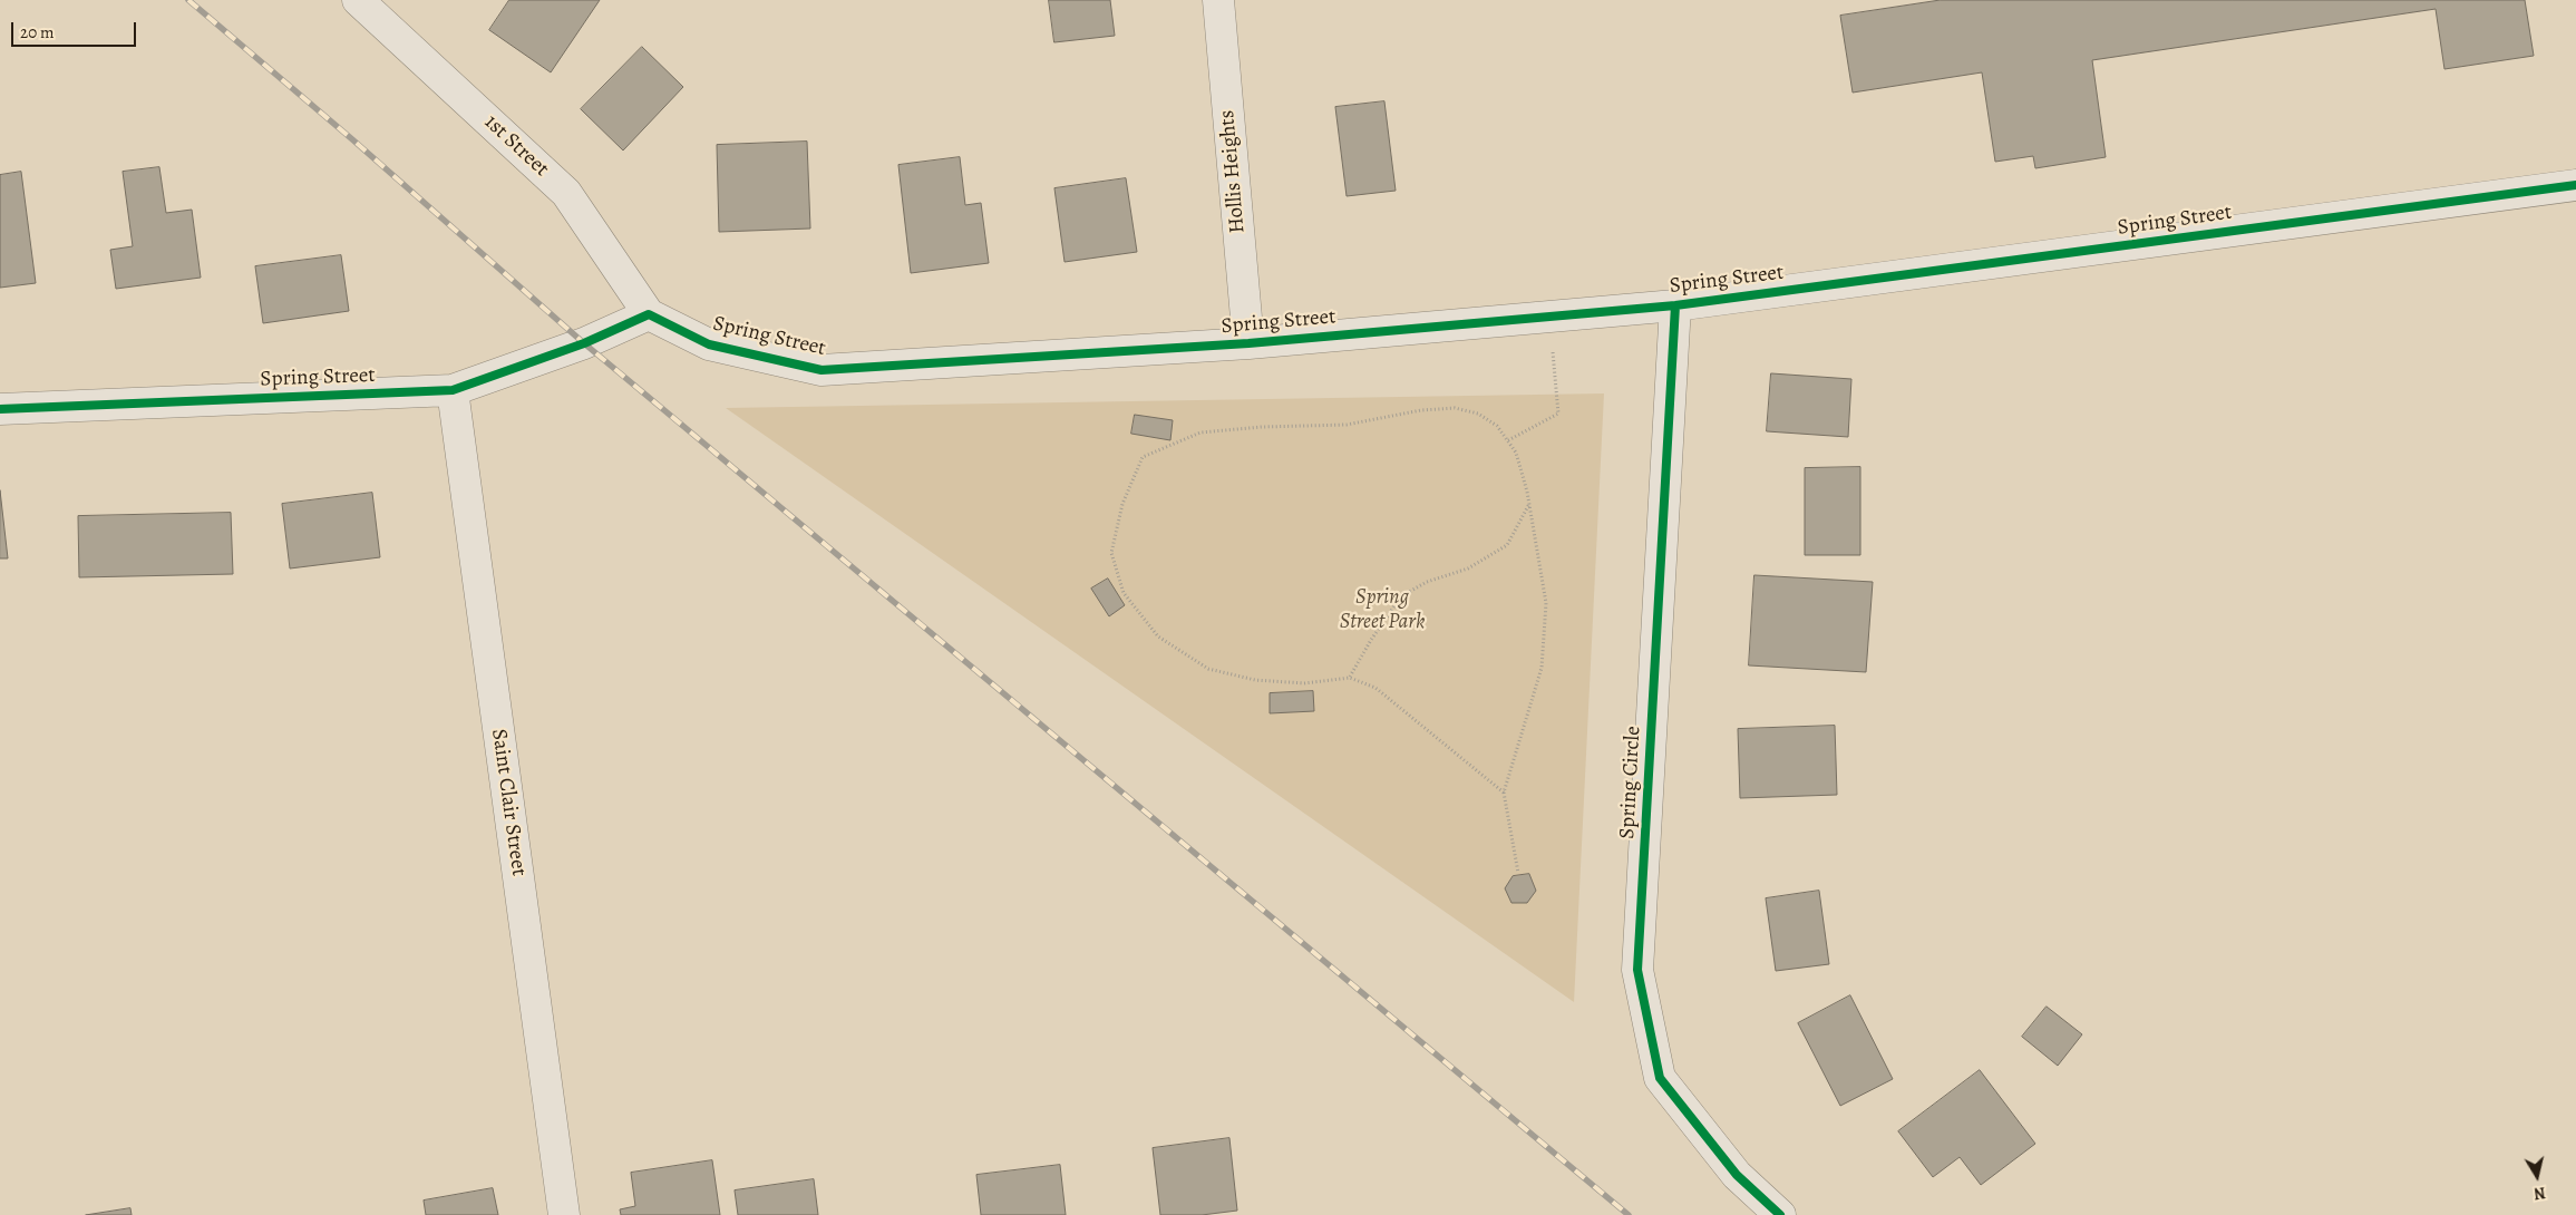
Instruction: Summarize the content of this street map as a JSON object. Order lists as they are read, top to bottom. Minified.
{"streets":{"street":["1st Street","Hollis Heights","Spring Street","Spring Circle","Saint Clair Street"]},"crossings":[["1st Street","Spring Street"],["Hollis Heights","Spring Street"],["Spring Street","Spring Circle"],["Spring Street","Saint Clair Street"]],"parks":["Spring Street Park"],"scale_bar":"20 m","north":"bottom"}
